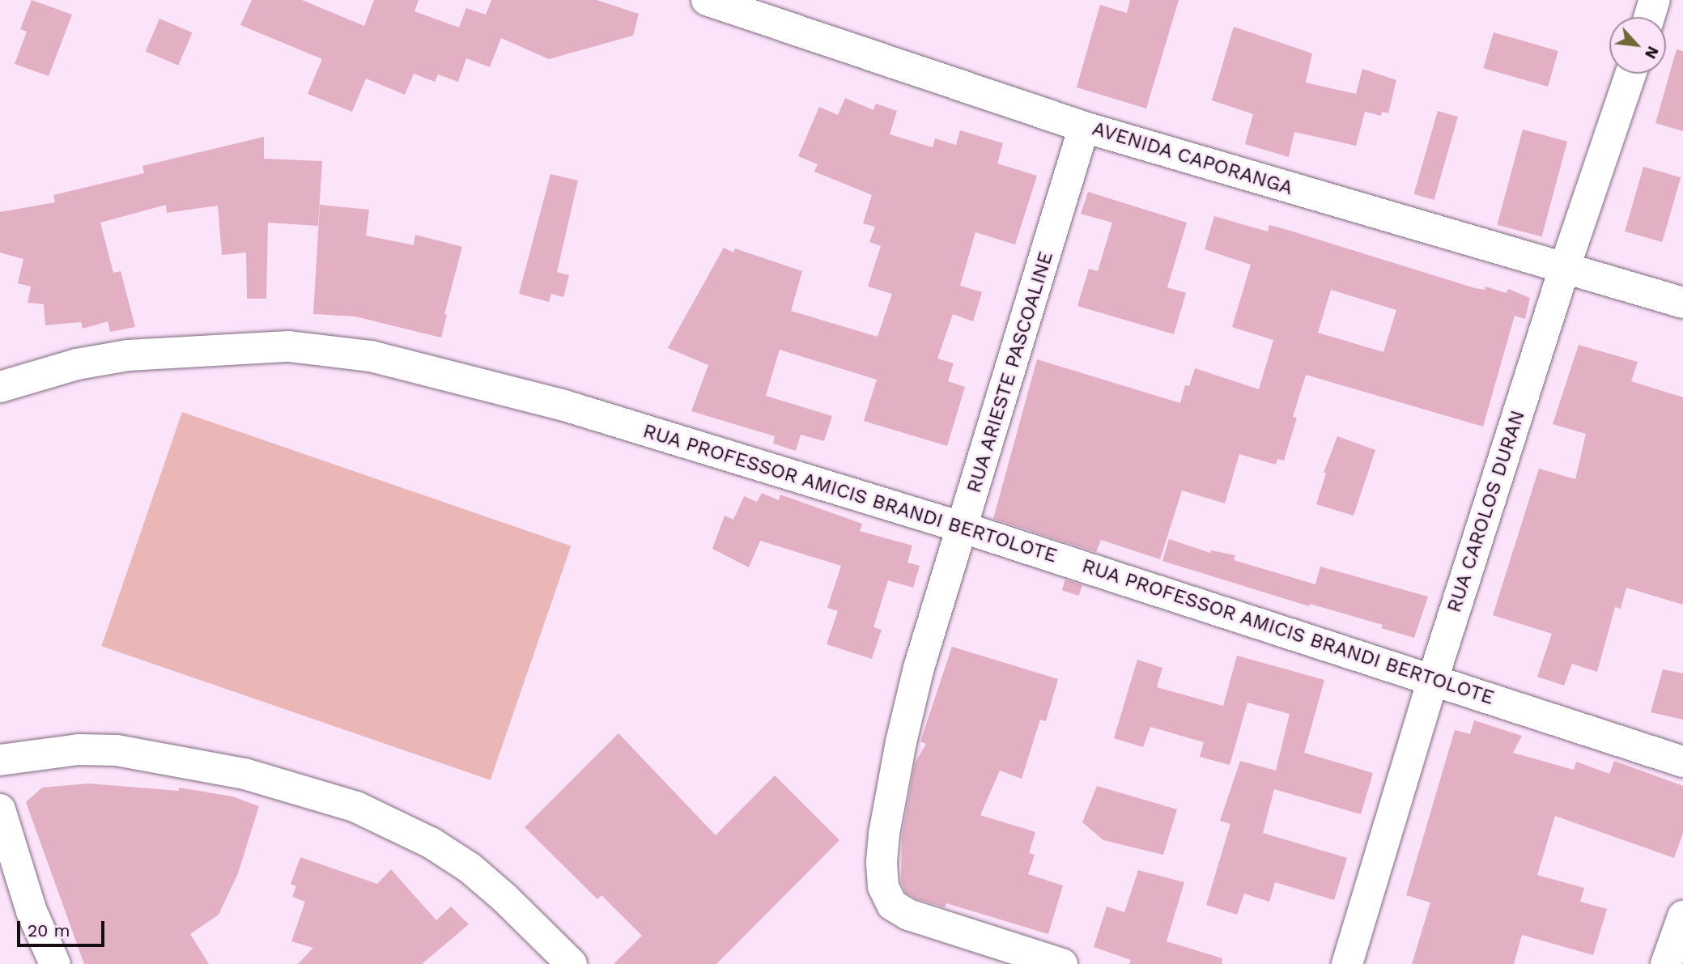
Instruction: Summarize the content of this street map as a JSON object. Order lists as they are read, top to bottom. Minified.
{"streets":{"street":["AVENIDA CAPORANGA","RUA ARIESTE PASCOALINE","RUA PROFESSOR AMICIS BRANDI BERTOLOTE","RUA CAROLOS DURAN"]},"crossings":[["AVENIDA CAPORANGA","RUA ARIESTE PASCOALINE"],["AVENIDA CAPORANGA","RUA CAROLOS DURAN"],["RUA ARIESTE PASCOALINE","RUA PROFESSOR AMICIS BRANDI BERTOLOTE"],["RUA PROFESSOR AMICIS BRANDI BERTOLOTE","RUA CAROLOS DURAN"]],"scale_bar":"20 m","north":"bottom right"}
